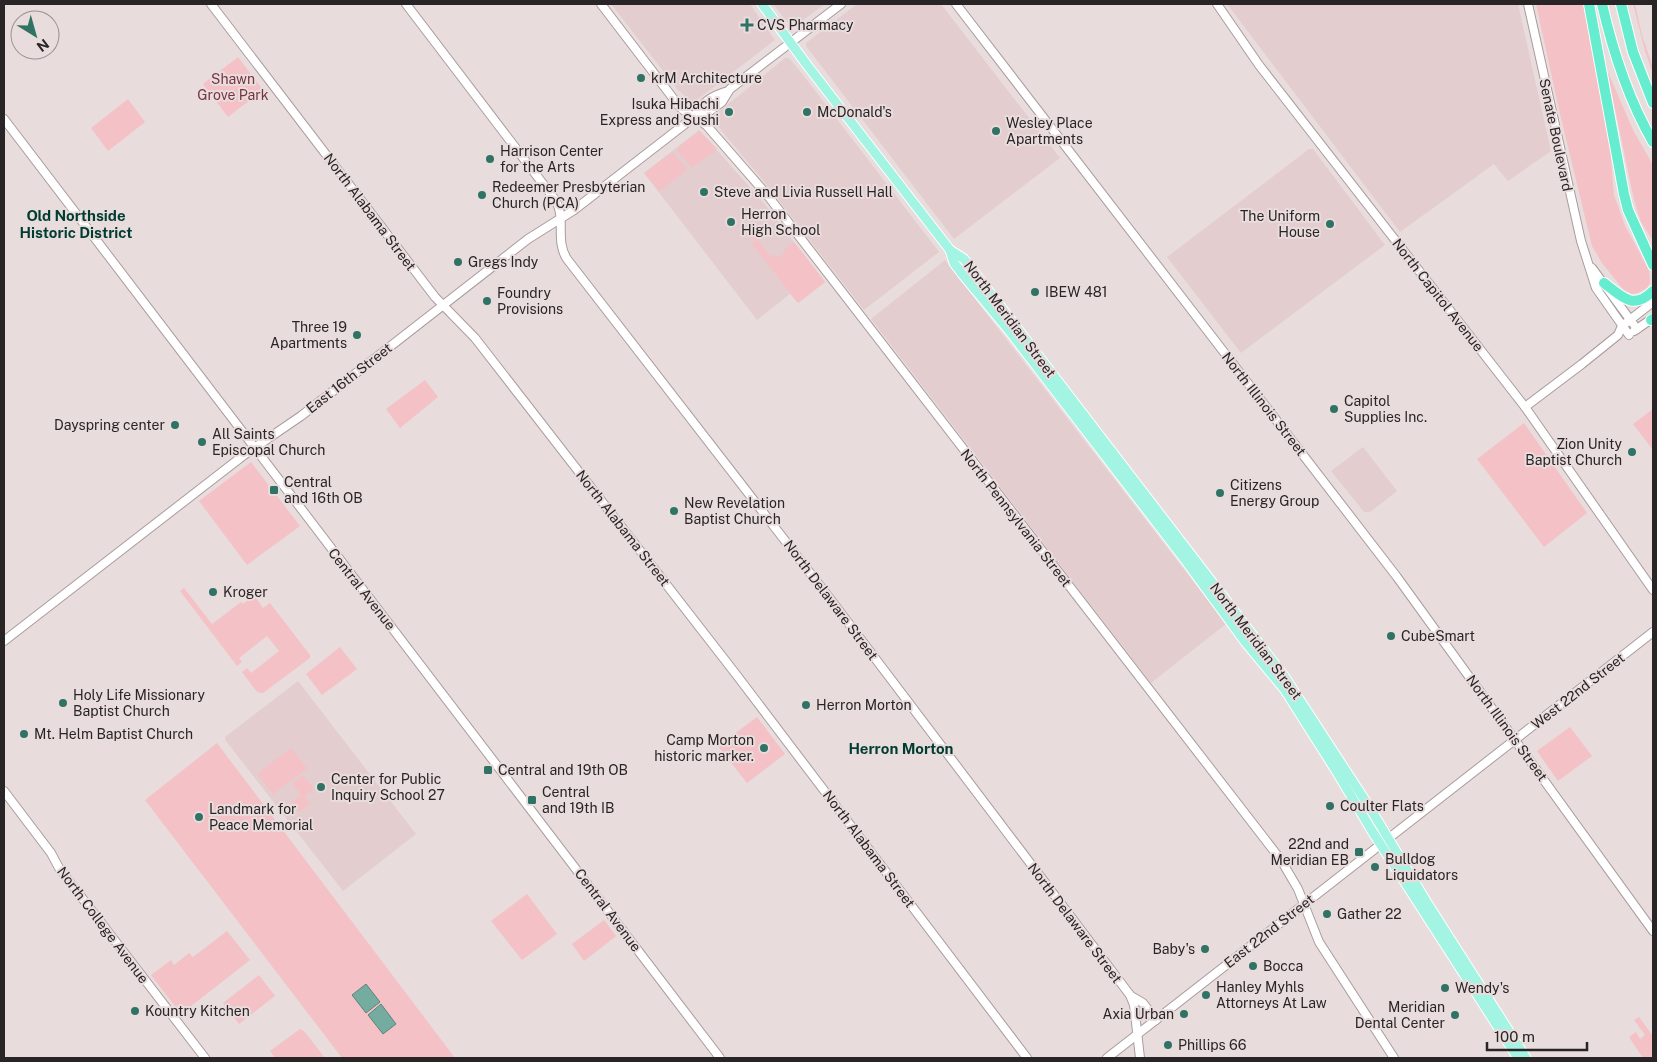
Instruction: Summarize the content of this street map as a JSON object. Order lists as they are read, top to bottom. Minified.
{"streets":{"main road":["Senate Boulevard","North Alabama Street","North Capitol Avenue","North Meridian Street","East 16th Street","North Illinois Street","North Pennsylvania Street","Central Avenue","North Delaware Street","West 22nd Street","North College Avenue","East 22nd Street"]},"crossings":[["North Alabama Street","East 16th Street"],["North Meridian Street","East 16th Street"],["North Meridian Street","West 22nd Street"],["North Meridian Street","East 22nd Street"],["East 16th Street","North Pennsylvania Street"],["East 16th Street","Central Avenue"],["East 16th Street","North Delaware Street"],["North Illinois Street","West 22nd Street"],["North Pennsylvania Street","East 22nd Street"],["North Delaware Street","East 22nd Street"],["West 22nd Street","East 22nd Street"]],"districts":["Old Northside Historic District","Herron Morton"],"parks":["Shawn Grove Park"],"places":{"health":["CVS Pharmacy"],"other":["krM Architecture","Isuka Hibachi Express and Sushi","McDonald's","Wesley Place Apartments","Harrison Center for the Arts","Steve and Livia Russell Hall","Redeemer Presbyterian Church (PCA)","Herron High School","The Uniform House","Gregs Indy","IBEW 481","Foundry Provisions","Three 19 Apartments","Capitol Supplies Inc.","Dayspring center","All Saints Episcopal Church","Zion Unity Baptist Church","Citizens Energy Group","New Revelation Baptist Church","Kroger","CubeSmart","Holy Life Missionary Baptist Church","Herron Morton","Mt. Helm Baptist Church","Camp Morton historic marker.","Center for Public Inquiry School 27","Coulter Flats","Landmark for Peace Memorial","Bulldog Liquidators","Gather 22","Baby's","Bocca","Wendy's","Hanley Myhls Attorneys At Law","Kountry Kitchen","Axia Urban","Meridian Dental Center","Phillips 66"],"transit":["Central and 16th OB","Central and 19th OB","Central and 19th IB","22nd and Meridian EB"]},"scale_bar":"100 m","north":"bottom right"}
